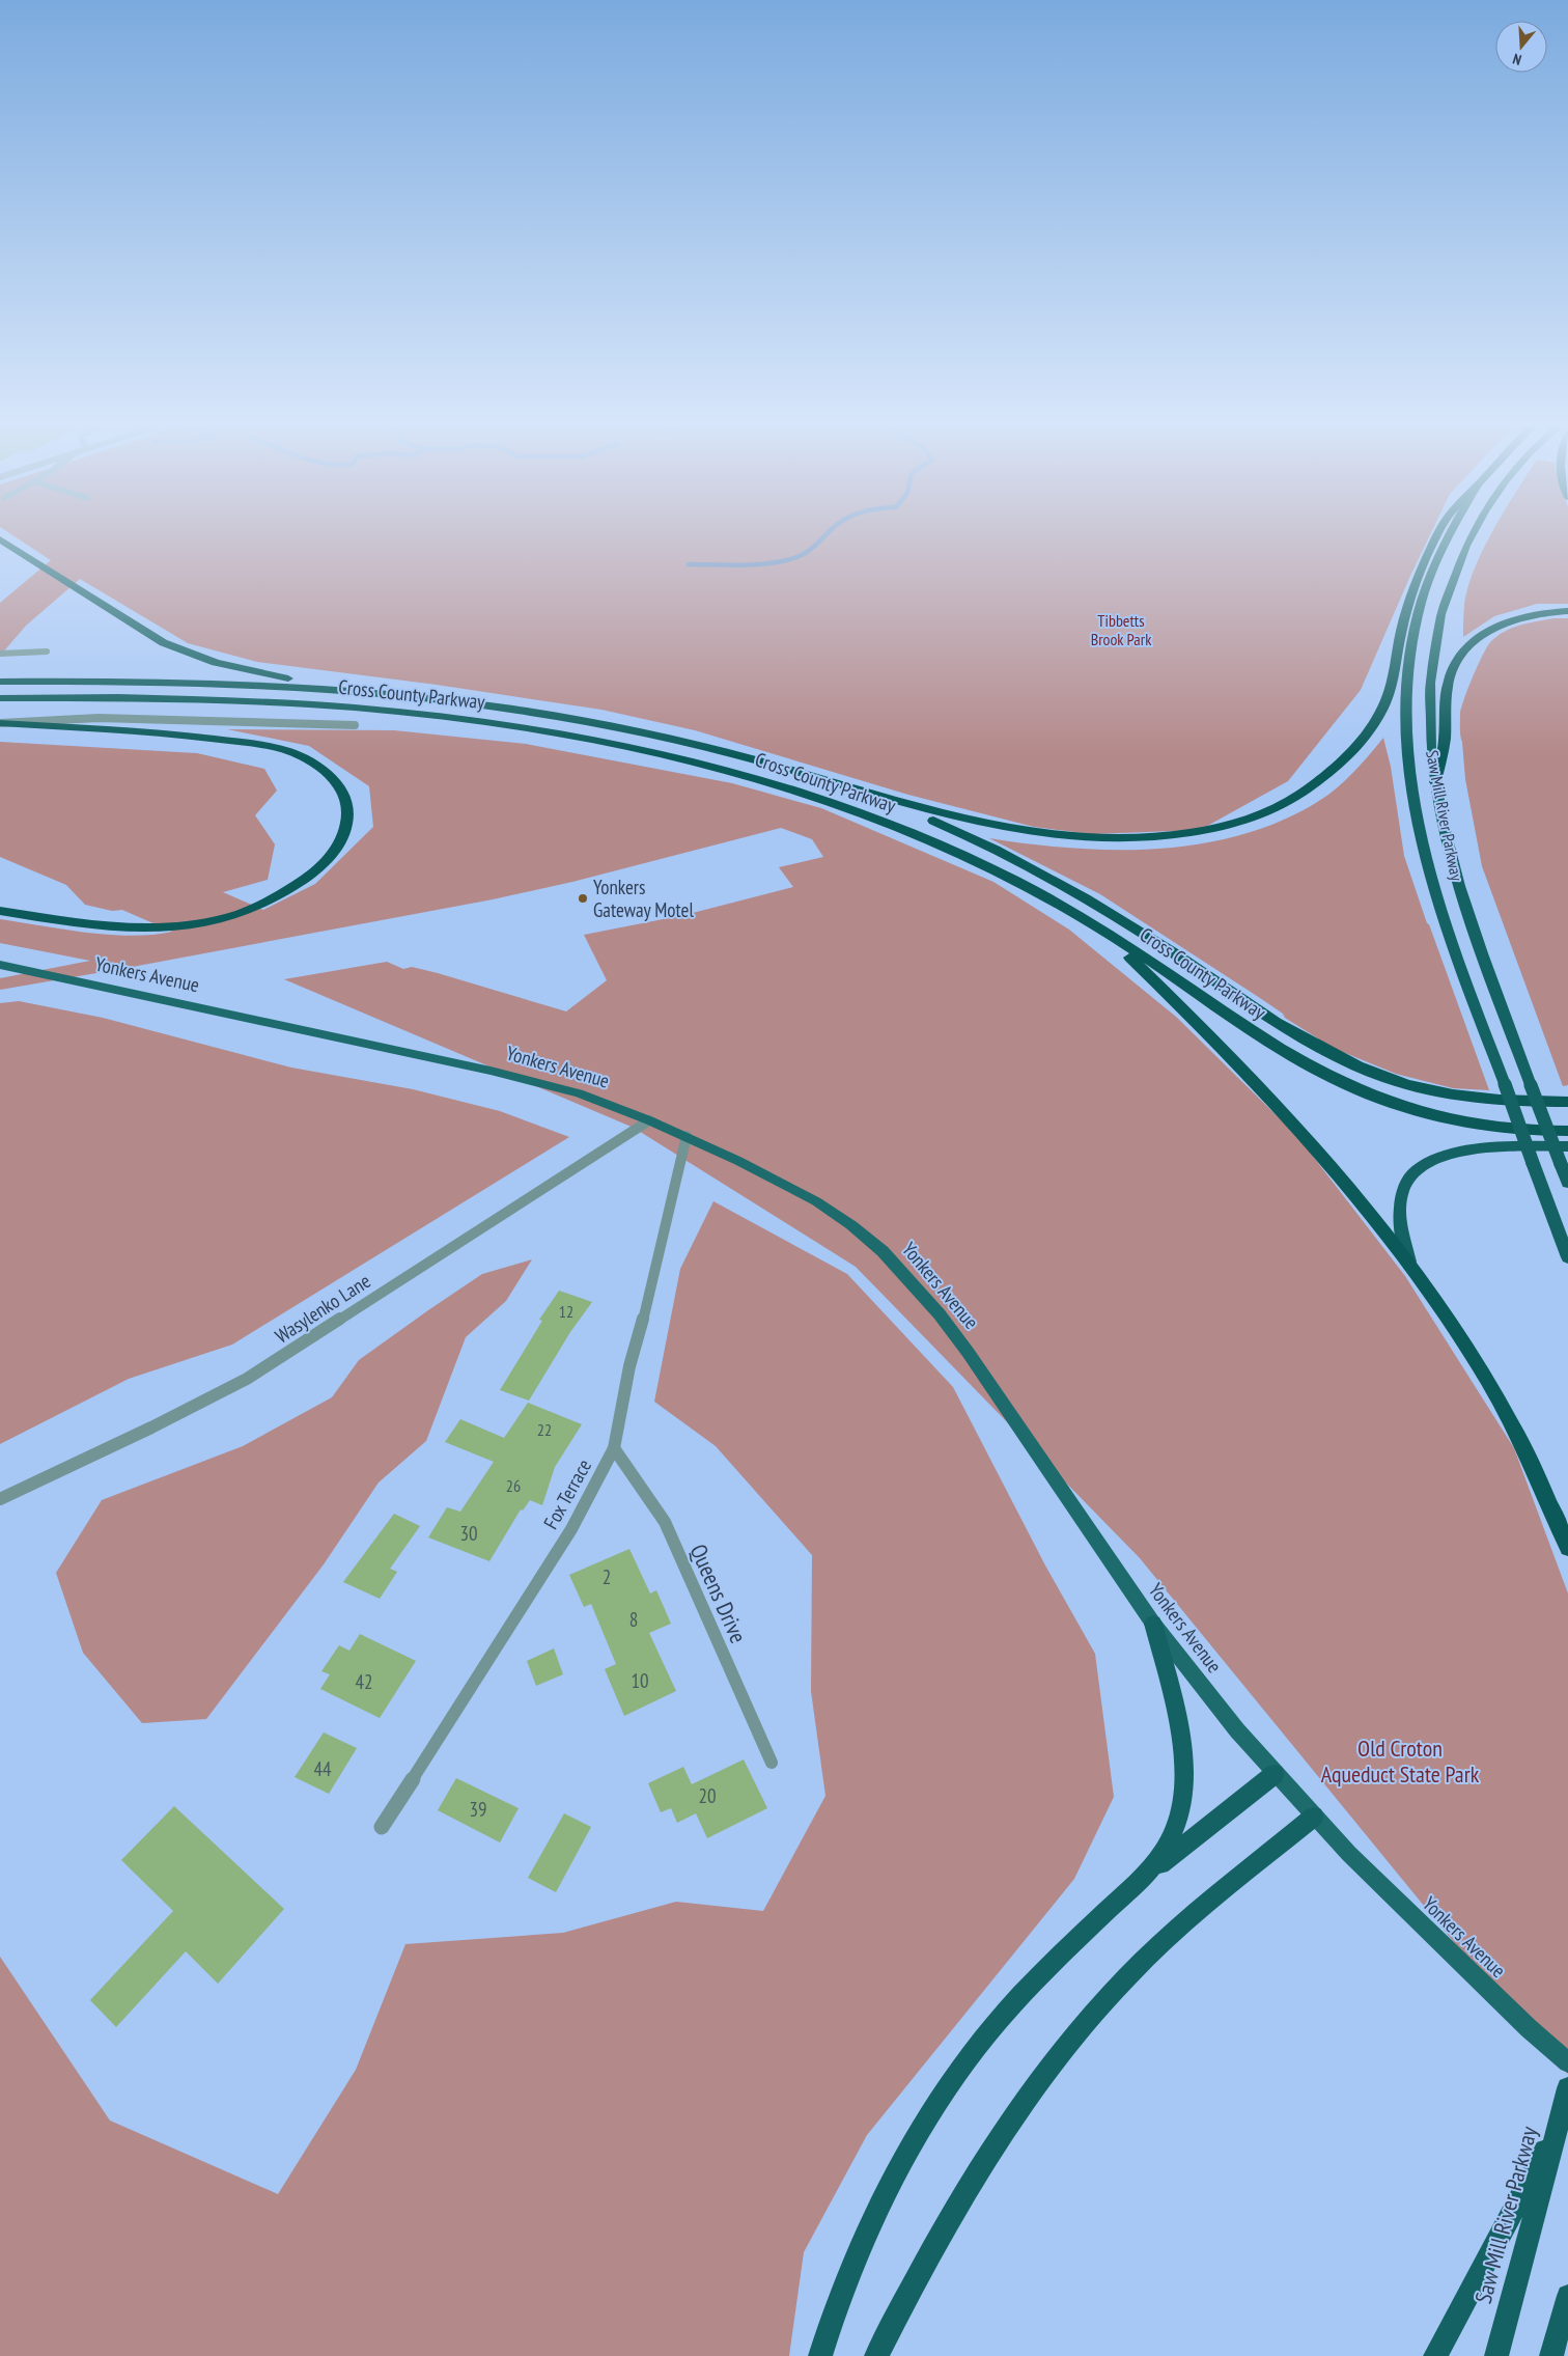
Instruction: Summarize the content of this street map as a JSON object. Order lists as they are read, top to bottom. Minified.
{"streets":{"highway":["Cross County Parkway","Saw Mill River Parkway"],"main road":["Yonkers Avenue"],"street":["Wasylenko Lane","Fox Terrace","Queens Drive"]},"crossings":[["Yonkers Avenue","Wasylenko Lane"],["Yonkers Avenue","Fox Terrace"],["Fox Terrace","Queens Drive"]],"parks":["Tibbetts Brook Park","Old Croton Aqueduct State Park"],"places":["Yonkers Gateway Motel"],"house_numbers":["12","22","26","30","2","8","10","42","44","20","39"],"north":"bottom"}
